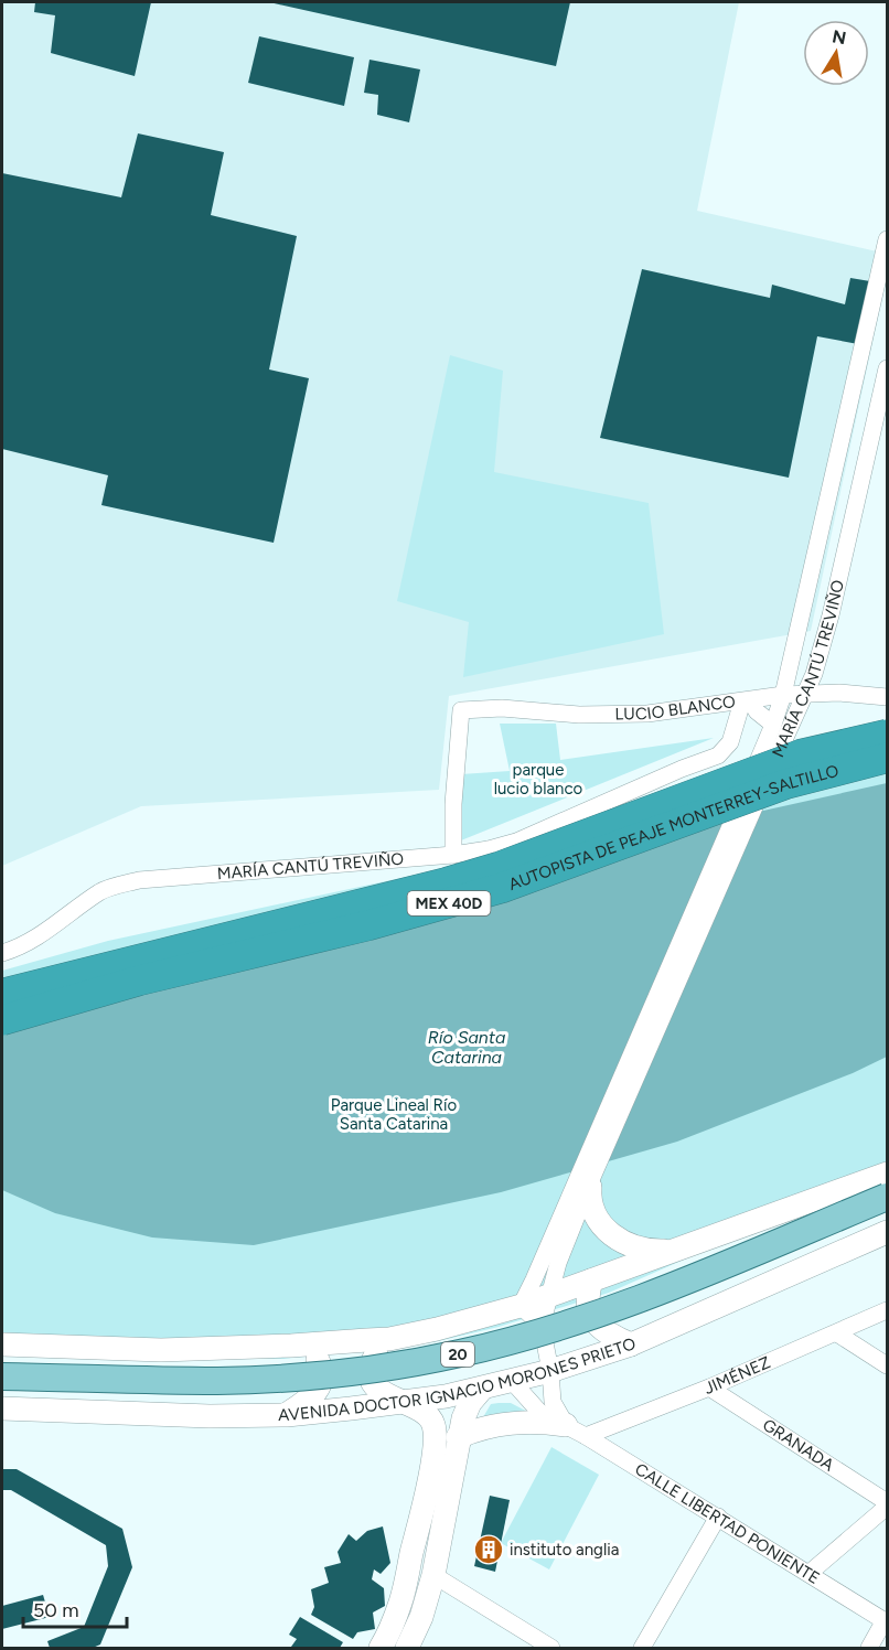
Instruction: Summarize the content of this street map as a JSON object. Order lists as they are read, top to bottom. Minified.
{"streets":{"highway":["AUTOPISTA DE PEAJE MONTERREY-SALTILLO","MEX 40D"],"main road":["20","AVENIDA DOCTOR IGNACIO MORONES PRIETO"],"street":["MARÍA CANTÚ TREVIÑO","LUCIO BLANCO","JIMÉNEZ","GRANADA","CALLE LIBERTAD PONIENTE"]},"crossings":[["MARÍA CANTÚ TREVIÑO","LUCIO BLANCO"],["JIMÉNEZ","GRANADA"],["JIMÉNEZ","CALLE LIBERTAD PONIENTE"],["AVENIDA DOCTOR IGNACIO MORONES PRIETO","CALLE LIBERTAD PONIENTE"]],"water":["Río Santa Catarina"],"parks":["parque lucio blanco","Parque Lineal Río Santa Catarina"],"places":{"building":["instituto anglia"]},"scale_bar":"50 m","north":"top"}
